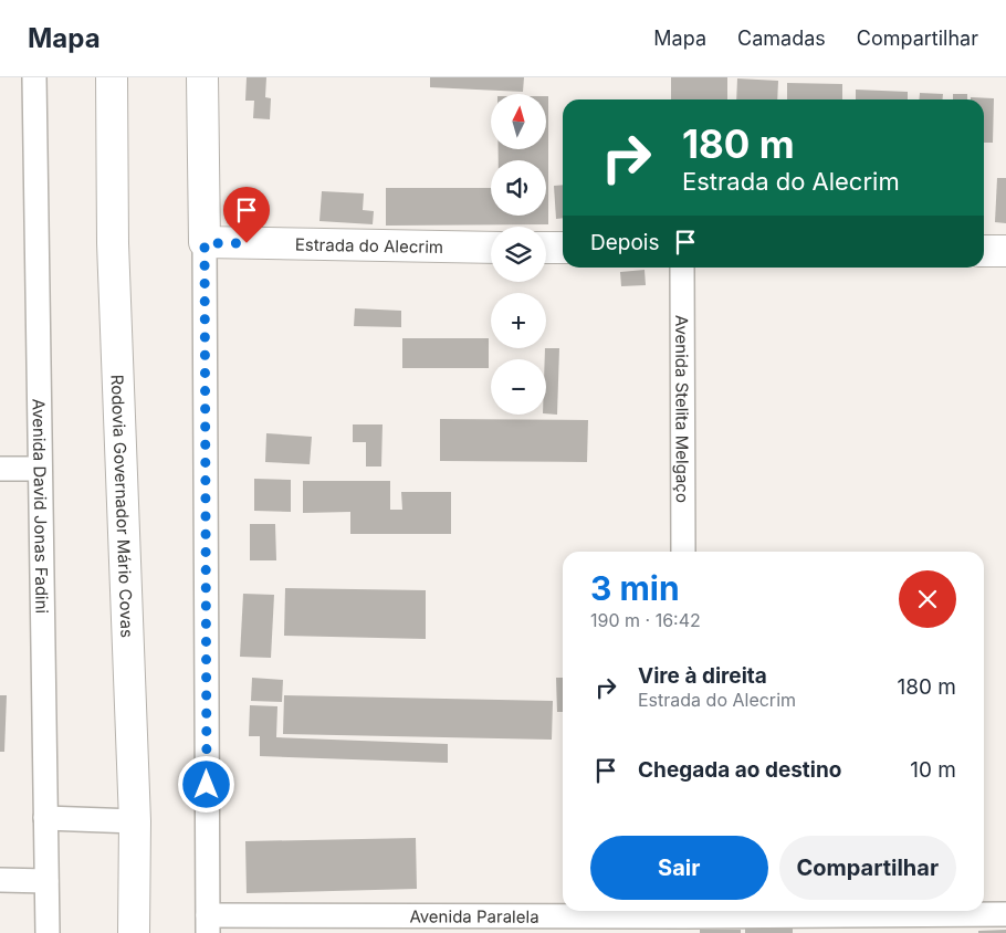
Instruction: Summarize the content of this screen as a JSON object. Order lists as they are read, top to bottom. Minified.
{"streets":{"main road":["Estrada do Alecrim","Rodovia Governador Mário Covas"],"street":["Avenida Stelita Melgaço","Avenida David Jonas Fadini","Avenida Paralela"]},"north":"top","page":{"header":"Mapa","nav":["Mapa","Camadas","Compartilhar"],"map_buttons":["+","−"],"turn":["180 m","Estrada do Alecrim"],"then":"Depois","heading":["3 min","190 m · 16:42"],"list":[{"name":"Vire à direita","note":"Estrada do Alecrim","value":"180 m"},{"name":"Chegada ao destino","value":"10 m"}],"buttons":["Sair","Compartilhar"]}}
